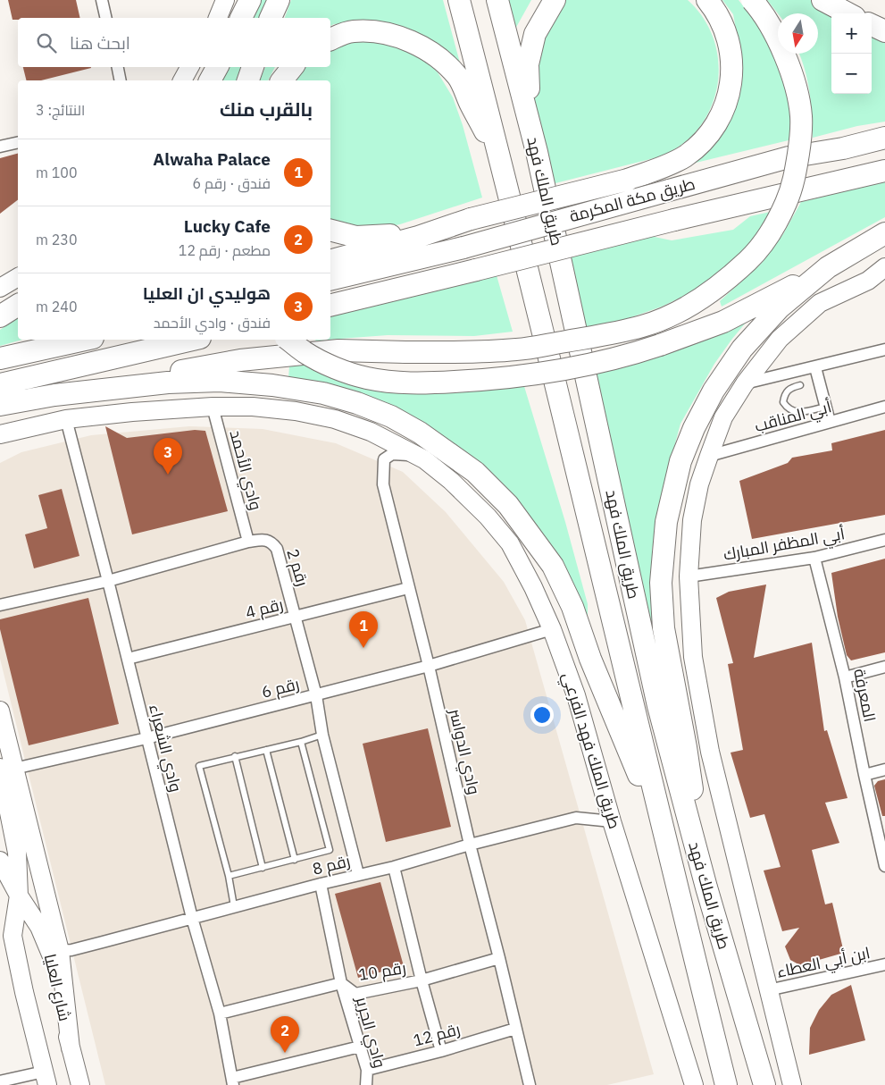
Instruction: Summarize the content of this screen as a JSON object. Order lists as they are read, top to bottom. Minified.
{"streets":{"highway":["طريق الملك فهد","طريق مكة المكرمة"],"main road":["طريق الملك فهد الفرعي","شارع العليا"],"street":["أبي المناقب","وادي الأحمد","أبي المظفر المبارك","رقم 2","رقم 4","رقم 6","المعرفة","وادي الشعراء","وادي الدواسر","رقم 8","ابن أبي العطاء","رقم 10","وادي الجرير","رقم 12"]},"crossings":[["وادي الأحمد","رقم 2"],["وادي الأحمد","طريق الملك فهد الفرعي"],["أبي المظفر المبارك","المعرفة"],["رقم 2","رقم 4"],["رقم 2","رقم 6"],["رقم 2","وادي الشعراء"],["رقم 2","رقم 8"],["رقم 4","وادي الشعراء"],["رقم 4","وادي الدواسر"],["رقم 6","وادي الشعراء"],["رقم 6","طريق الملك فهد الفرعي"],["رقم 6","وادي الدواسر"],["رقم 6","شارع العليا"],["وادي الشعراء","طريق الملك فهد الفرعي"],["وادي الشعراء","رقم 8"],["وادي الشعراء","رقم 10"],["طريق الملك فهد الفرعي","وادي الدواسر"],["طريق الملك فهد الفرعي","رقم 8"],["وادي الدواسر","رقم 8"],["وادي الدواسر","رقم 10"],["وادي الدواسر","رقم 12"],["رقم 8","وادي الجرير"],["رقم 10","وادي الجرير"],["وادي الجرير","رقم 12"]],"north":"bottom","page":{"map_buttons":["+","−"],"search":"ابحث هنا","heading":["بالقرب منك","النتائج: 3"],"list":[{"mark":"1","name":"Alwaha Palace","note":"فندق · رقم 6","value":"100 m"},{"mark":"2","name":"Lucky Cafe","note":"مطعم · رقم 12","value":"230 m"},{"mark":"3","name":"هوليدي ان العليا","note":"فندق · وادي الأحمد","value":"240 m"}],"pins":["3","1","2"]}}
